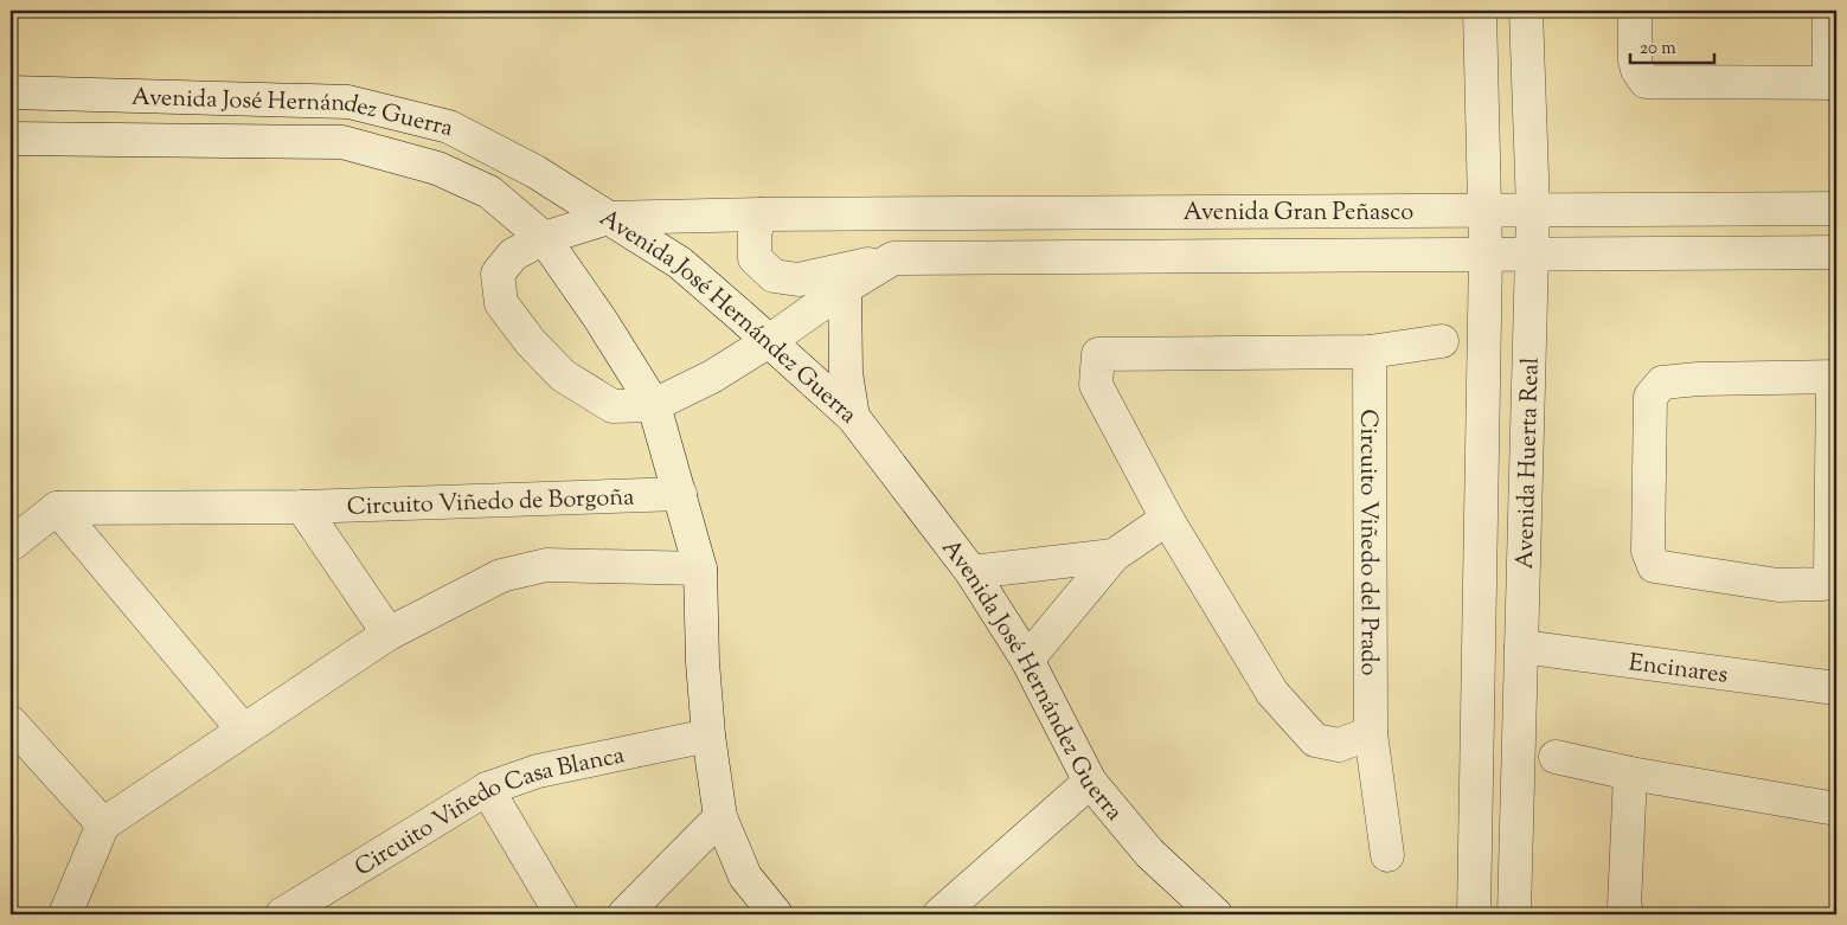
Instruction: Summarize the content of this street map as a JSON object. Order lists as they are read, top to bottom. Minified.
{"streets":{"street":["Avenida José Hernández Guerra","Avenida Gran Peñasco","Avenida Huerta Real","Circuito Viñedo de Borgoña","Circuito Viñedo del Prado","Encinares","Circuito Viñedo Casa Blanca"]},"crossings":[["Avenida José Hernández Guerra","Avenida Gran Peñasco"],["Avenida José Hernández Guerra","Circuito Viñedo de Borgoña"],["Avenida José Hernández Guerra","Circuito Viñedo Casa Blanca"],["Avenida Gran Peñasco","Avenida Huerta Real"],["Avenida Huerta Real","Encinares"]],"scale_bar":"20 m"}
